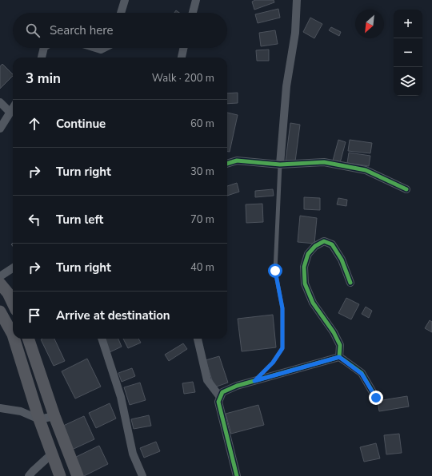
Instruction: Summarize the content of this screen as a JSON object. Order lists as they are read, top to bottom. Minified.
{"north":"bottom left","page":{"map_buttons":["+","−"],"search":"Search here","heading":["3 min","Walk · 200 m"],"list":[["Continue","60 m"],["Turn right","30 m"],["Turn left","70 m"],["Turn right","40 m"],"Arrive at destination"]}}
